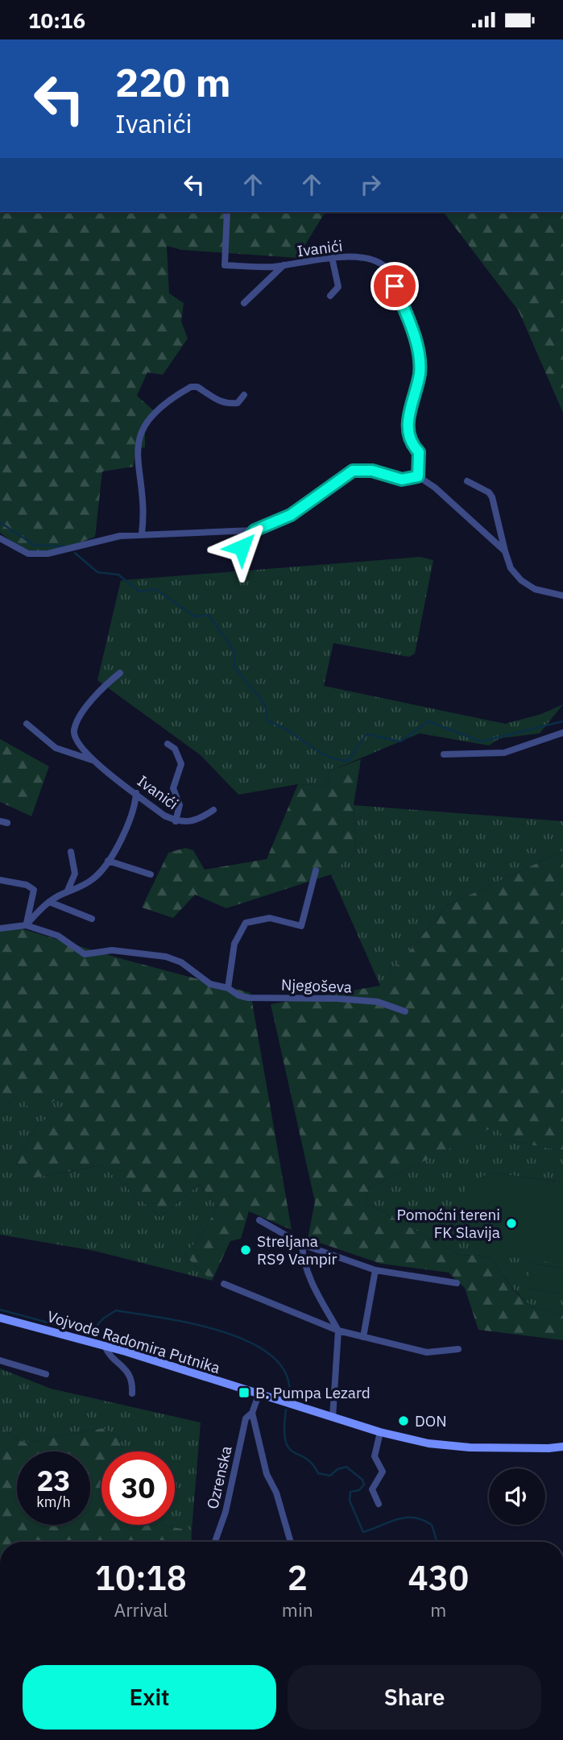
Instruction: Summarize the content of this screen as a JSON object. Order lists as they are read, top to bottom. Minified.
{"streets":{"main road":["Vojvode Radomira Putnika"],"street":["Ivanići","Njegoševa","Ozrenska"]},"places":{"other":["Pomoćni tereni FK Slavija","Streljana RS9 Vampir","DON"],"transit":["B. Pumpa Lezard"]},"page":{"status":"10:16","turn":["220 m","Ivanići"],"speed":"23 km/h","limit":"30","eta":["10:18","Arrival","2","min","430","m"],"buttons":["Exit","Share"]}}
